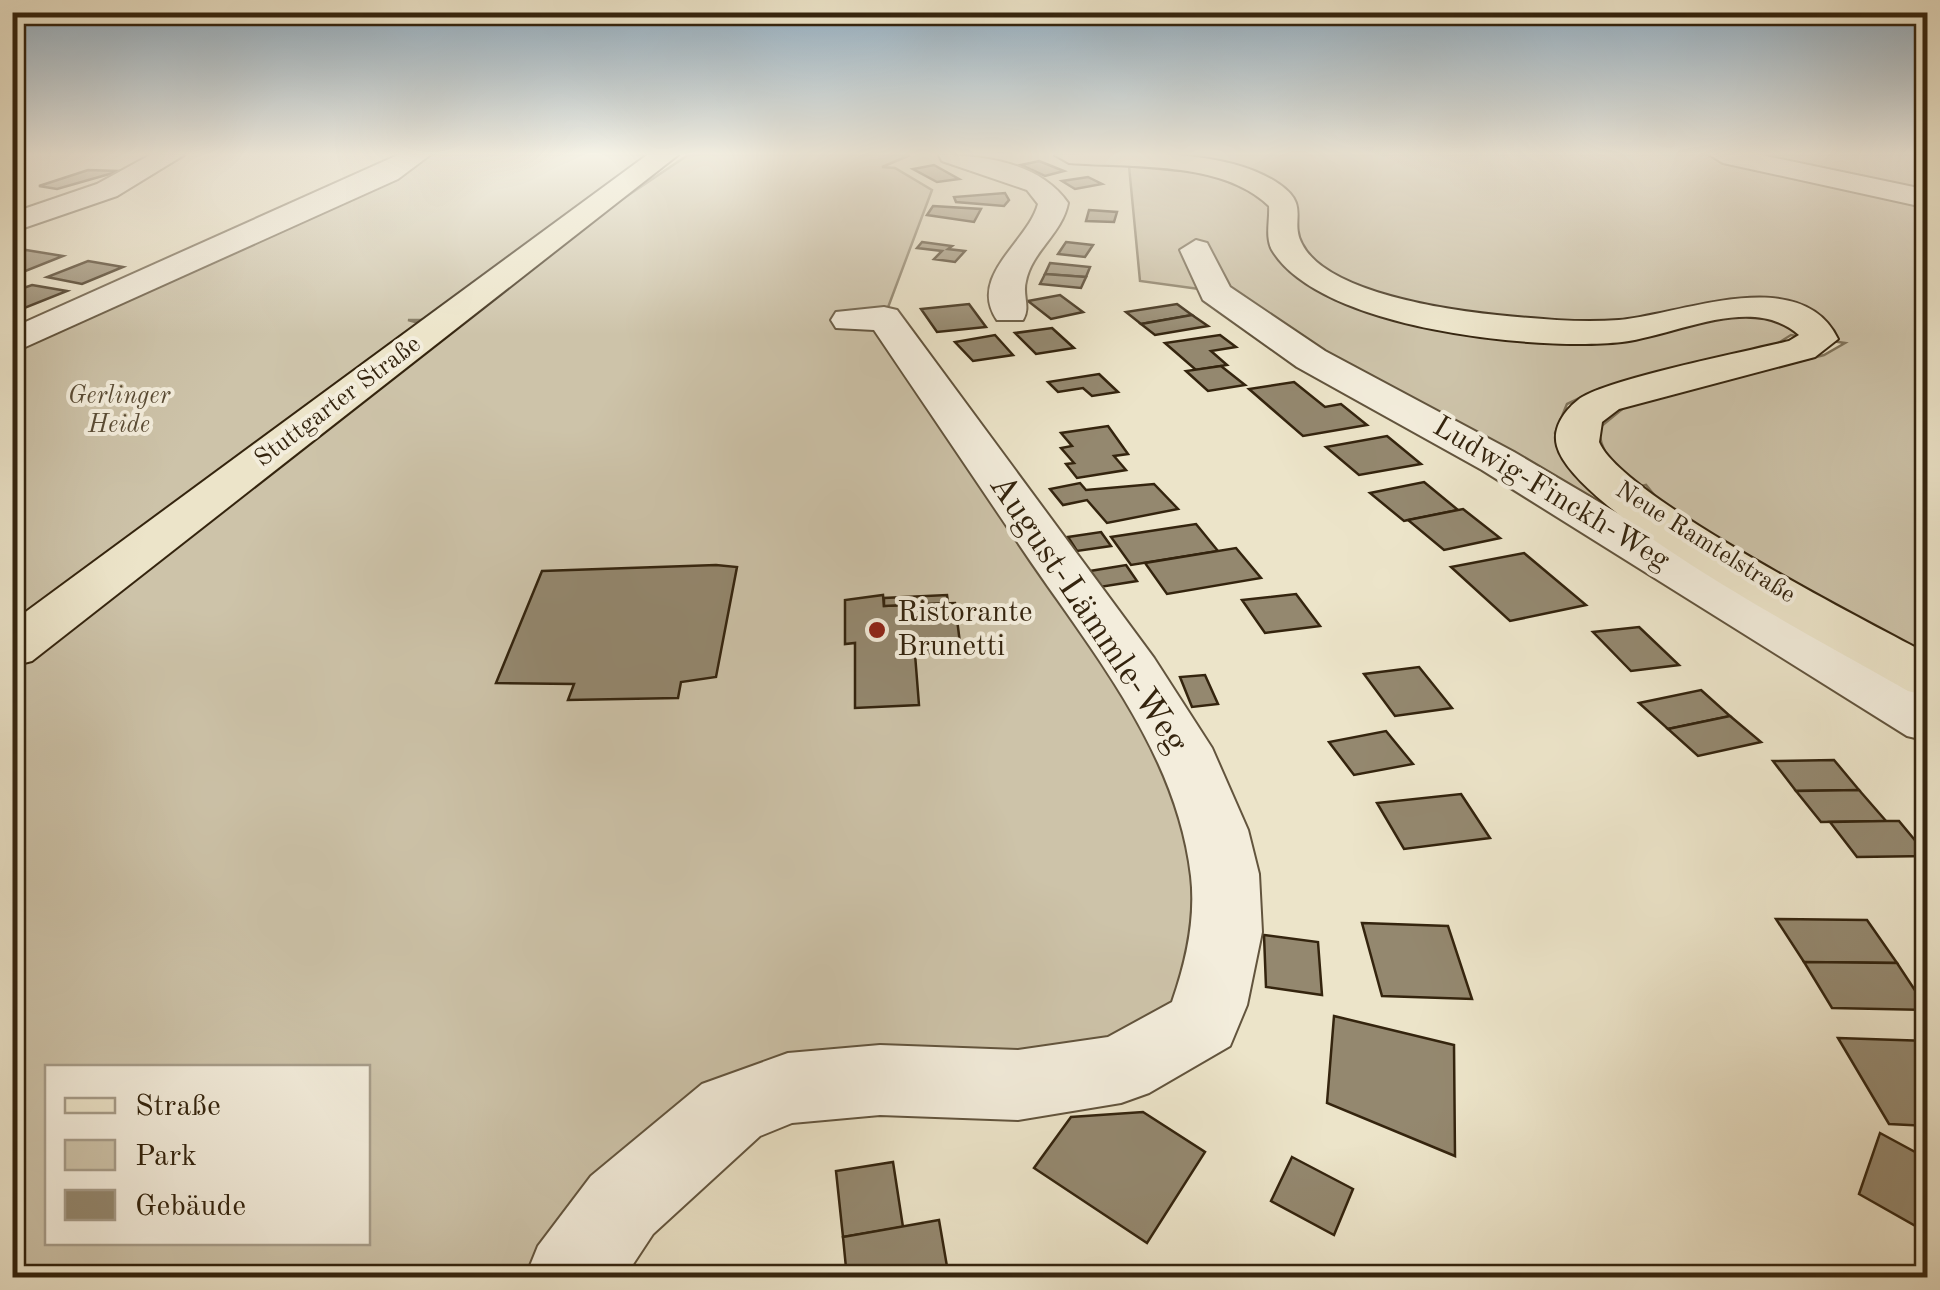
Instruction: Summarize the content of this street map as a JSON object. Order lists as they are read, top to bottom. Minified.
{"streets":{"main road":["Stuttgarter Straße","Neue Ramtelstraße"],"street":["Ludwig-Finckh-Weg","August-Lämmle-Weg"]},"parks":["Gerlinger Heide"],"places":["Ristorante Brunetti"],"legend":["Straße","Park","Gebäude"]}
